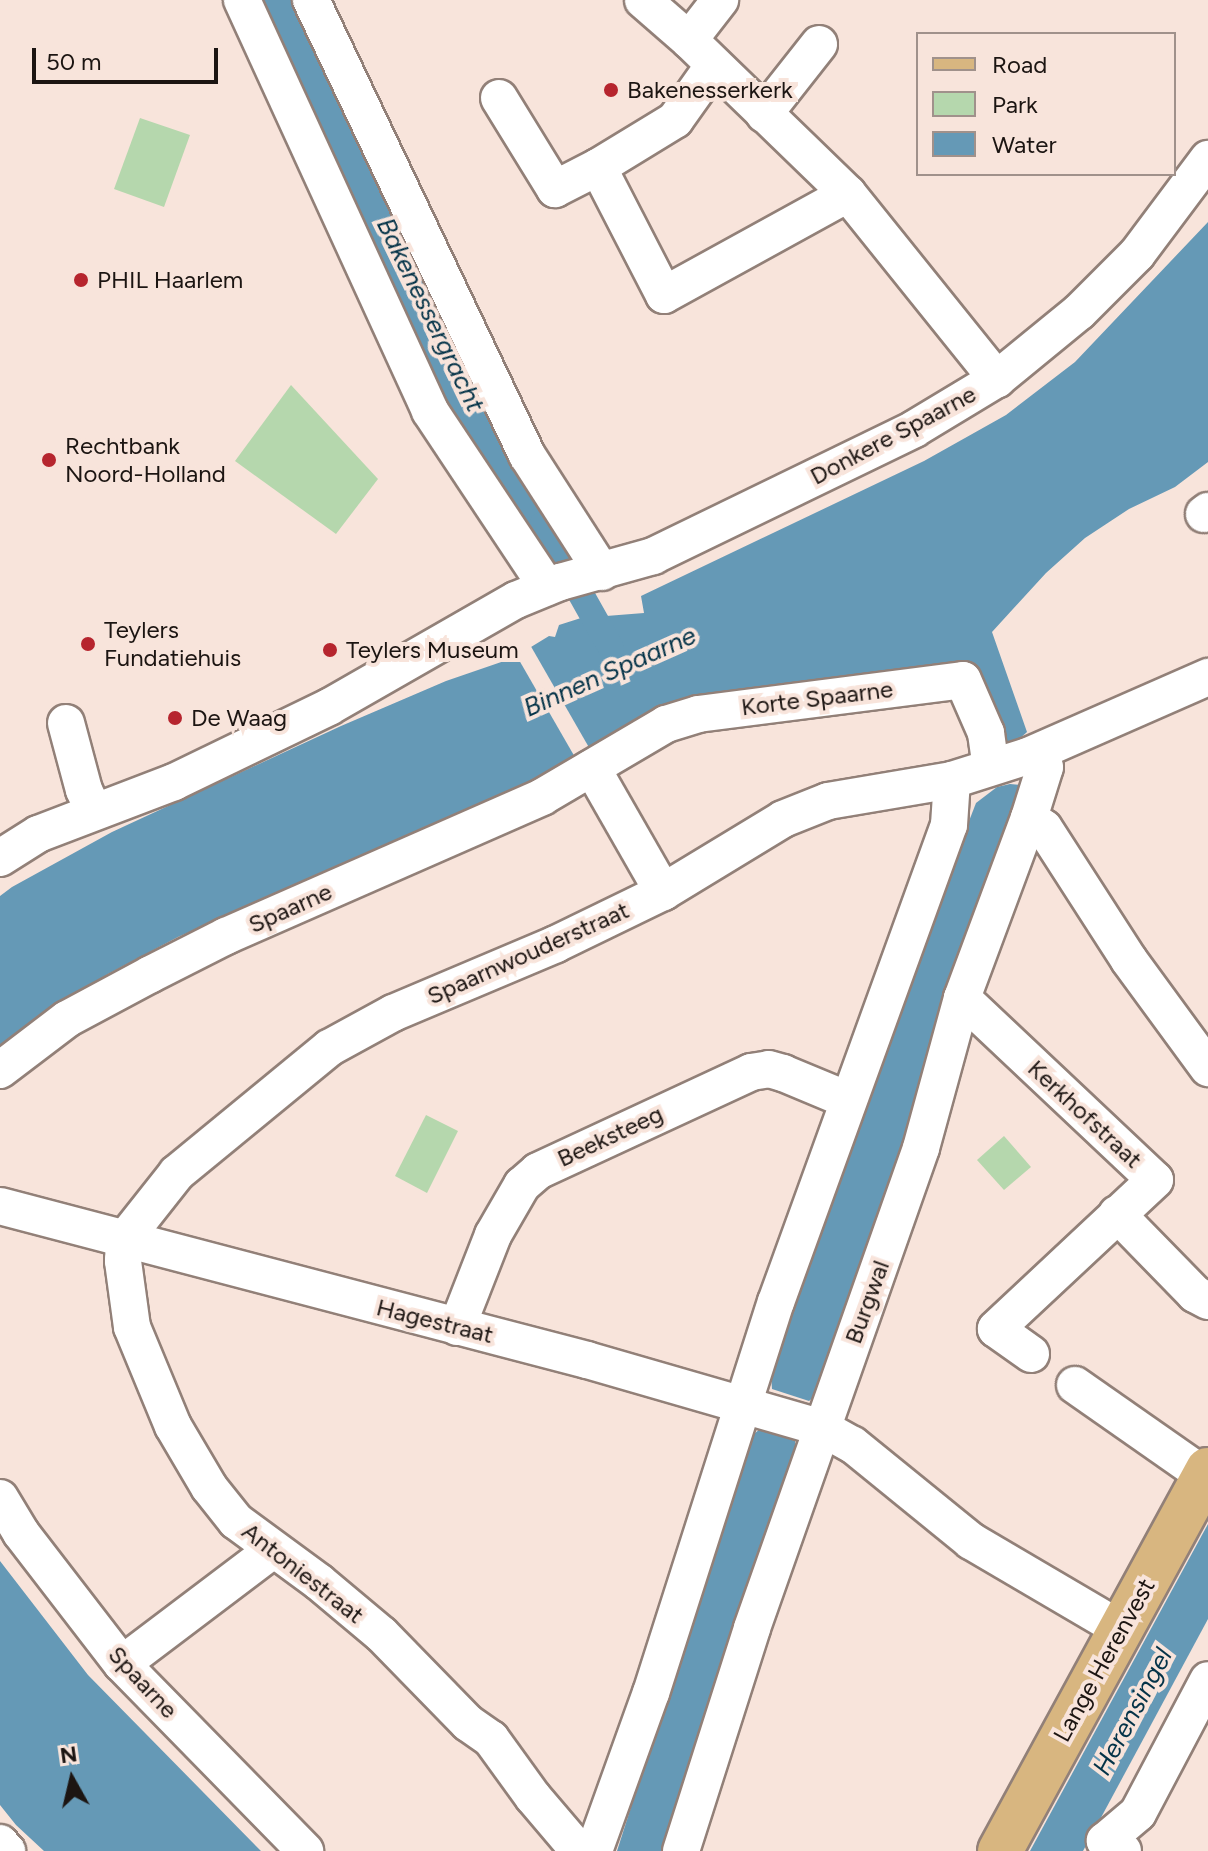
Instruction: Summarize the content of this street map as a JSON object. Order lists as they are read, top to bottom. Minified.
{"streets":{"main road":["Lange Herenvest"],"street":["Donkere Spaarne","Korte Spaarne","Spaarne","Spaarnwouderstraat","Kerkhofstraat","Beeksteeg","Burgwal","Hagestraat","Antoniestraat"]},"crossings":[["Korte Spaarne","Spaarne"],["Korte Spaarne","Spaarnwouderstraat"],["Spaarnwouderstraat","Burgwal"],["Spaarnwouderstraat","Hagestraat"],["Spaarnwouderstraat","Antoniestraat"],["Kerkhofstraat","Burgwal"],["Beeksteeg","Burgwal"],["Beeksteeg","Hagestraat"],["Burgwal","Hagestraat"],["Hagestraat","Antoniestraat"],["Hagestraat","Lange Herenvest"]],"water":["Bakenessergracht","Binnen Spaarne","Herensingel"],"places":["Bakenesserkerk","PHIL Haarlem","Rechtbank Noord-Holland","Teylers Fundatiehuis","Teylers Museum","De Waag"],"legend":["Road","Park","Water"],"scale_bar":"50 m","north":"top"}
